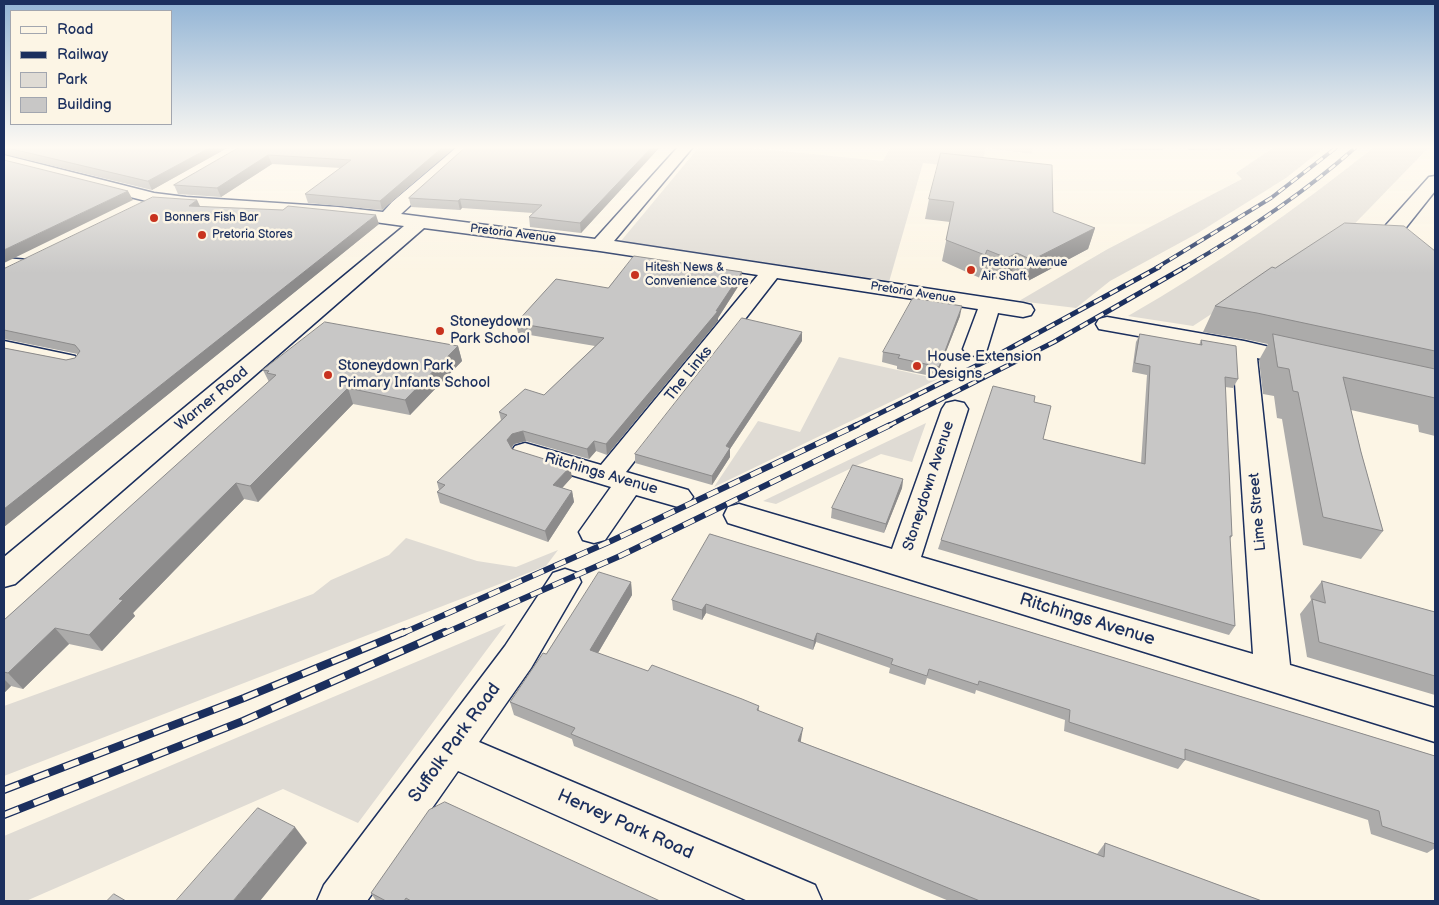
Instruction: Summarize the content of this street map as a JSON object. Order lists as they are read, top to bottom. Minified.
{"streets":{"street":["Pretoria Avenue","The Links","Warner Road","Ritchings Avenue","Stoneydown Avenue","Lime Street","Suffolk Park Road","Hervey Park Road"]},"crossings":[["Pretoria Avenue","The Links"],["Pretoria Avenue","Warner Road"],["The Links","Ritchings Avenue"],["Ritchings Avenue","Stoneydown Avenue"],["Ritchings Avenue","Lime Street"],["Suffolk Park Road","Hervey Park Road"]],"places":["Bonners Fish Bar","Pretoria Stores","Pretoria Avenue Air Shaft","Hitesh News & Convenience Store","Stoneydown Park School","House Extension Designs","Stoneydown Park Primary Infants School"],"legend":["Road","Railway","Park","Building"]}
